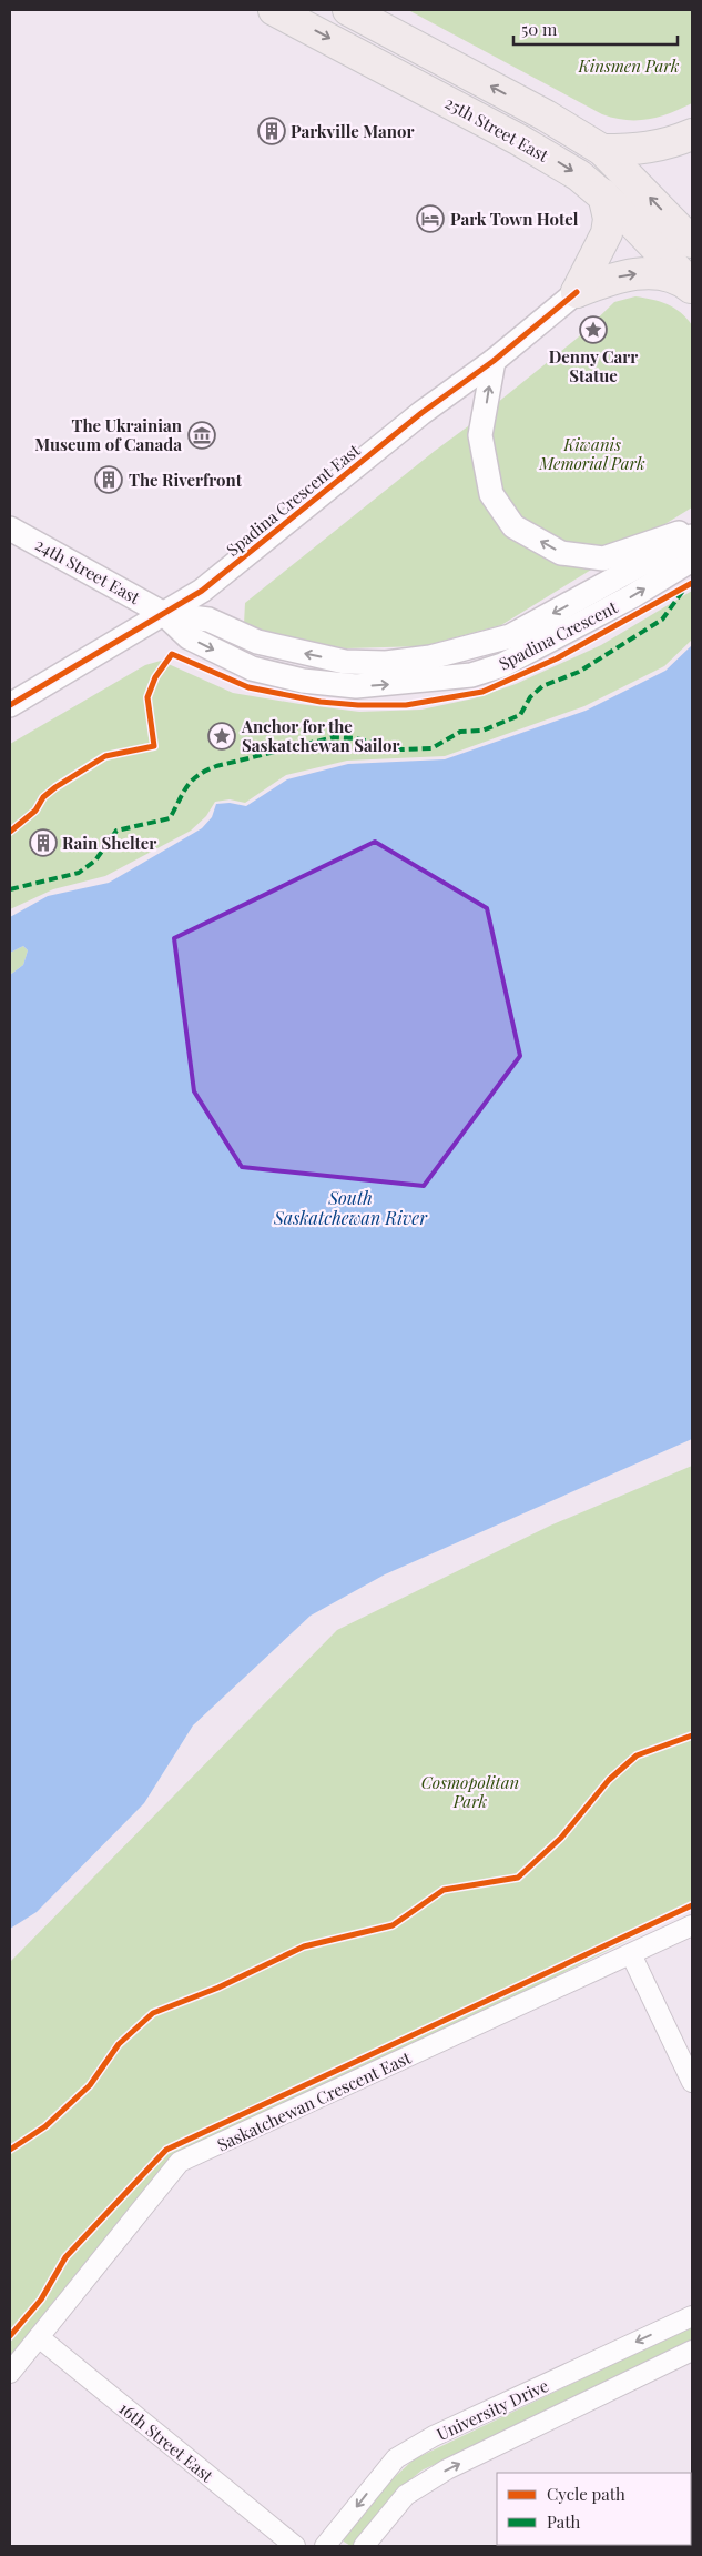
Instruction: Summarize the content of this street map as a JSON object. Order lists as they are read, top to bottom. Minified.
{"streets":{"main road":["25th Street East"],"street":["Spadina Crescent East","24th Street East","Spadina Crescent","Saskatchewan Crescent East","University Drive","16th Street East"]},"crossings":[["Spadina Crescent East","24th Street East"],["Spadina Crescent East","Spadina Crescent"],["24th Street East","Spadina Crescent"],["Saskatchewan Crescent East","16th Street East"]],"water":["South Saskatchewan River"],"parks":["Kinsmen Park","Kiwanis Memorial Park","Cosmopolitan Park"],"places":{"building":["Parkville Manor","The Riverfront","Rain Shelter"],"hotel":["Park Town Hotel"],"place":["Denny Carr Statue","Anchor for the Saskatchewan Sailor"],"museum":["The Ukrainian Museum of Canada"]},"legend":["Cycle path","Path"],"scale_bar":"50 m"}
